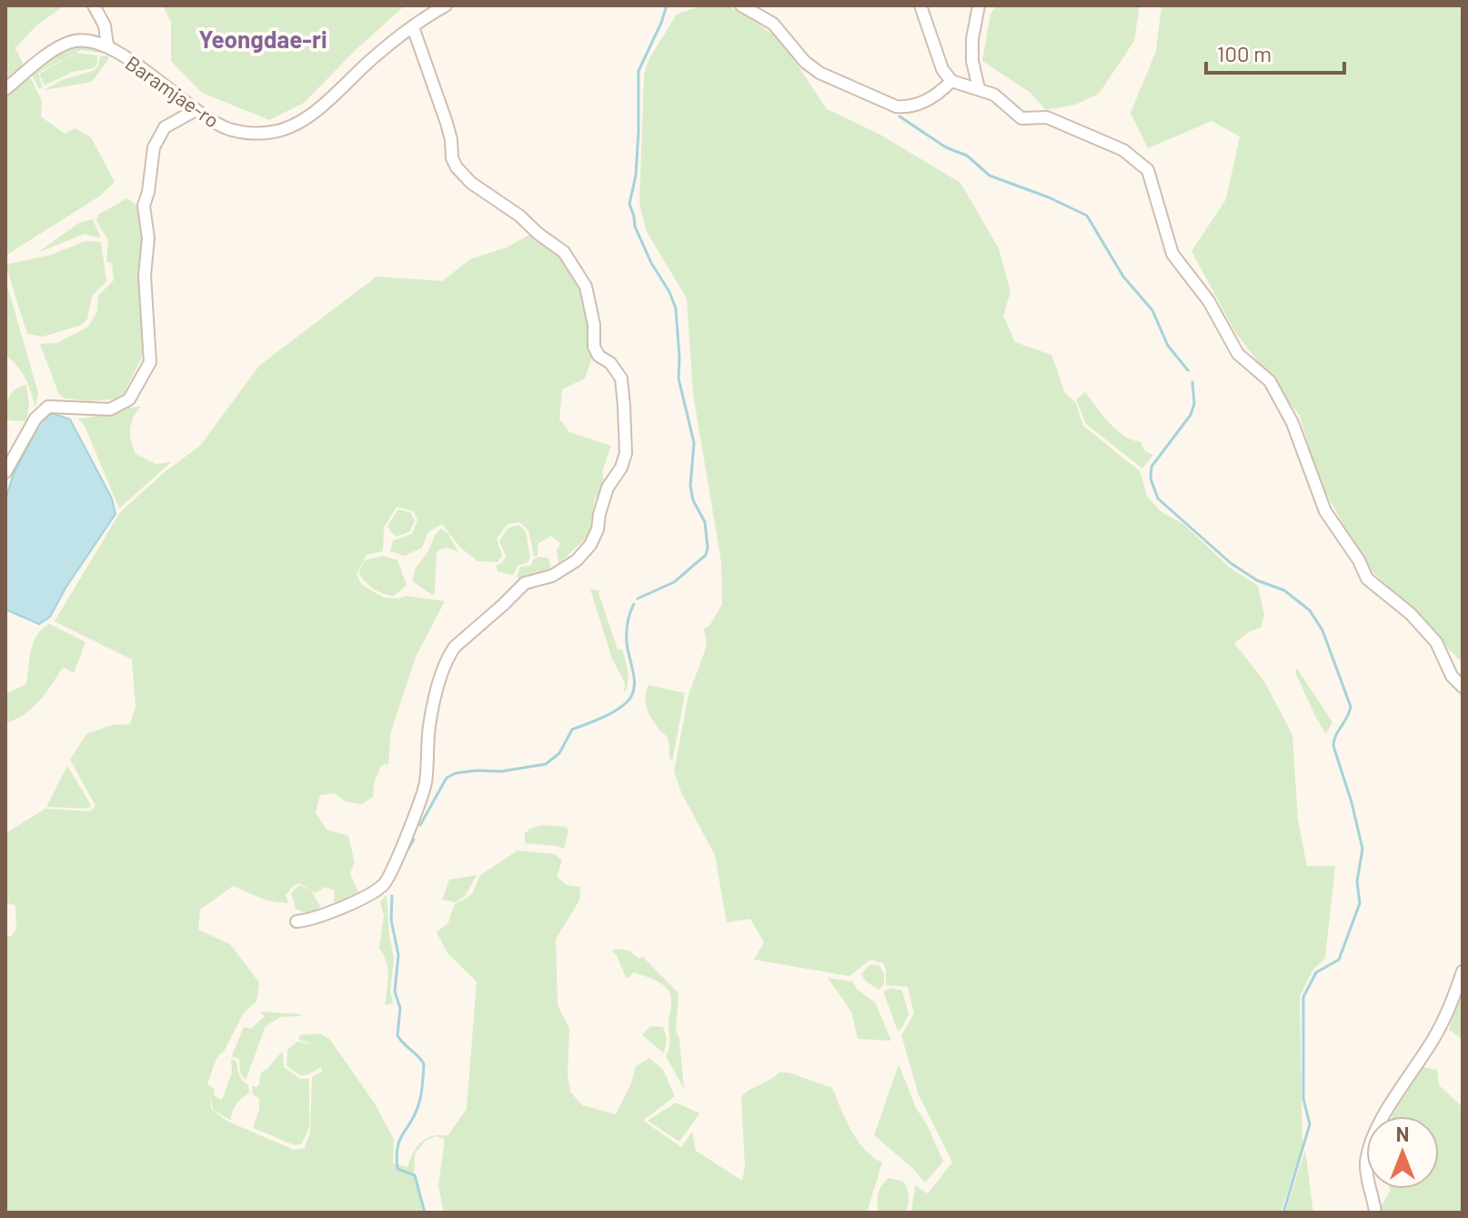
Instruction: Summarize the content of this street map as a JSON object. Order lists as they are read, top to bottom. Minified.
{"streets":{"street":["Baramjae-ro"]},"districts":["Yeongdae-ri"],"scale_bar":"100 m","north":"top"}
